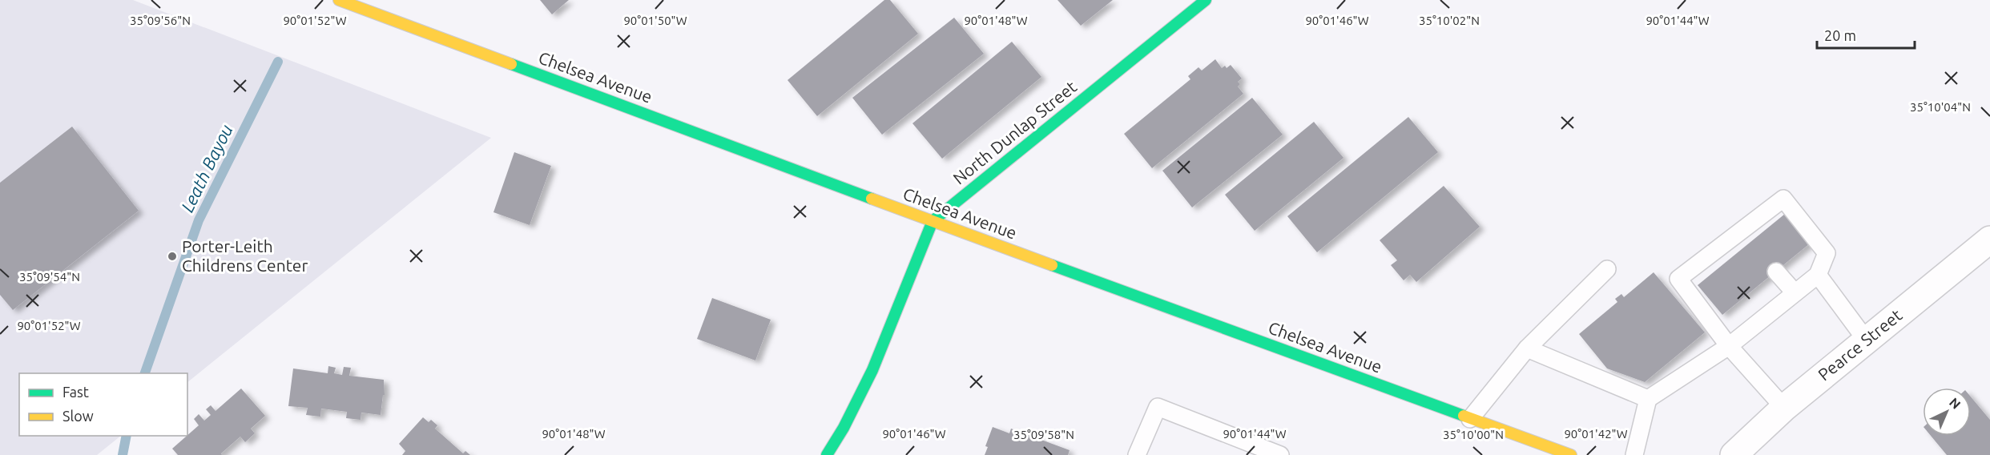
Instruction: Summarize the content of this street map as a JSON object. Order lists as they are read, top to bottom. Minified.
{"streets":{"main road":["Chelsea Avenue","North Dunlap Street"],"street":["Pearce Street"]},"crossings":[["Chelsea Avenue","North Dunlap Street"]],"water":["Leath Bayou"],"places":["Porter-Leith Childrens Center"],"legend":["Fast","Slow"],"scale_bar":"20 m","north":"top right","coordinates":["35°09'56\"N","35°10'02\"N","90°01'52\"W","90°01'50\"W","90°01'48\"W","90°01'46\"W","90°01'44\"W","35°10'04\"N","35°09'54\"N","90°01'42\"W","35°09'58\"N","35°10'00\"N"]}
